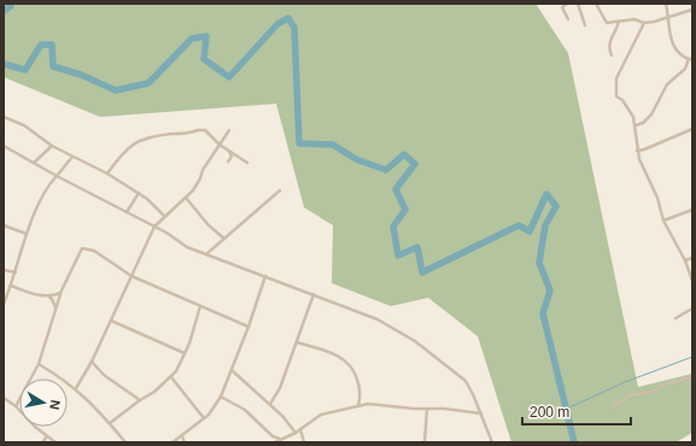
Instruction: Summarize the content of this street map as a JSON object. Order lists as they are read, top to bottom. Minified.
{"scale_bar":"200 m","north":"right"}
